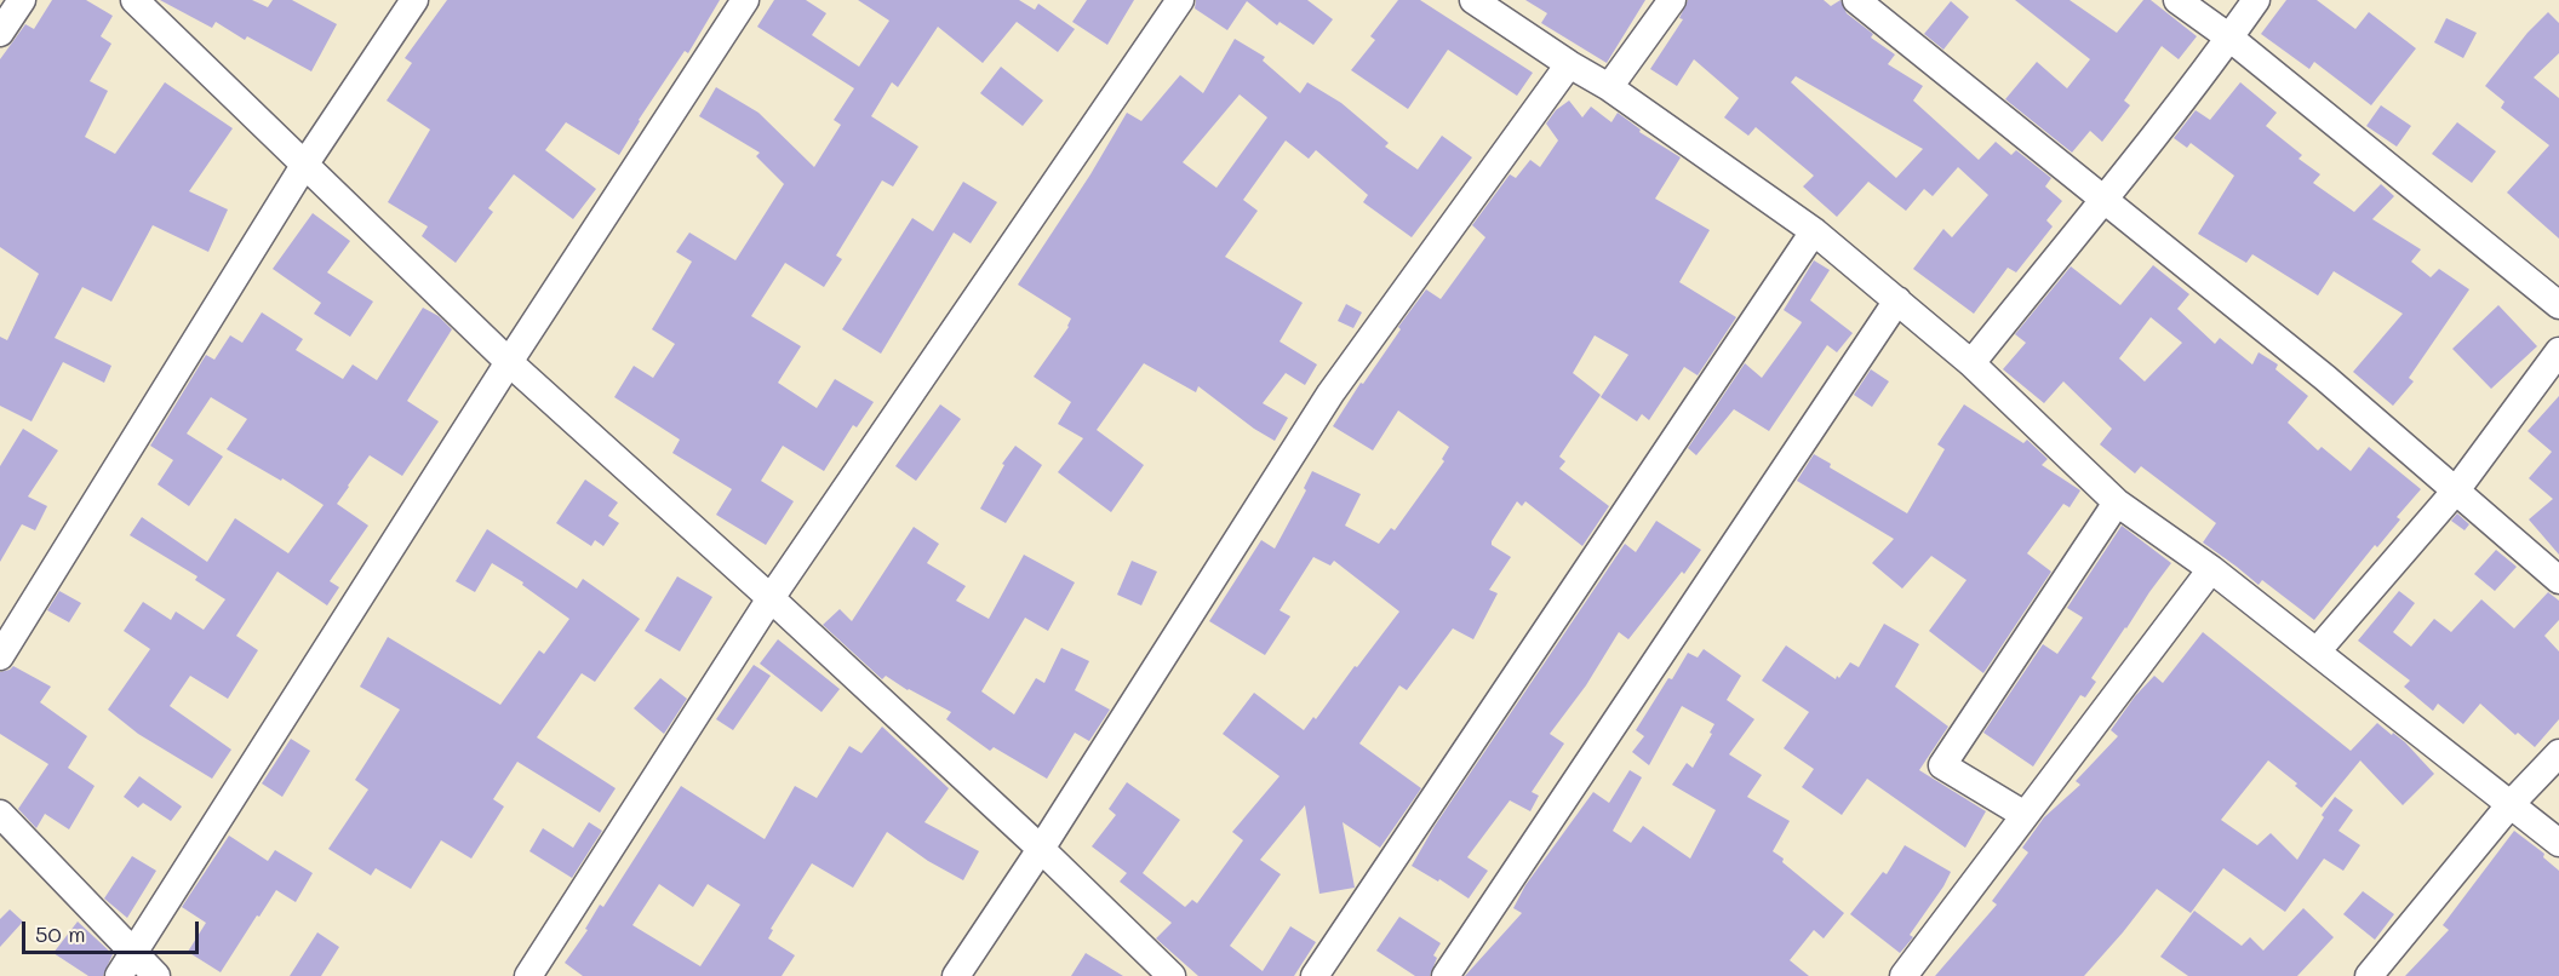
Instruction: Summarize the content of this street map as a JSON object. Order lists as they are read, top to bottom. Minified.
{"scale_bar":"50 m"}
